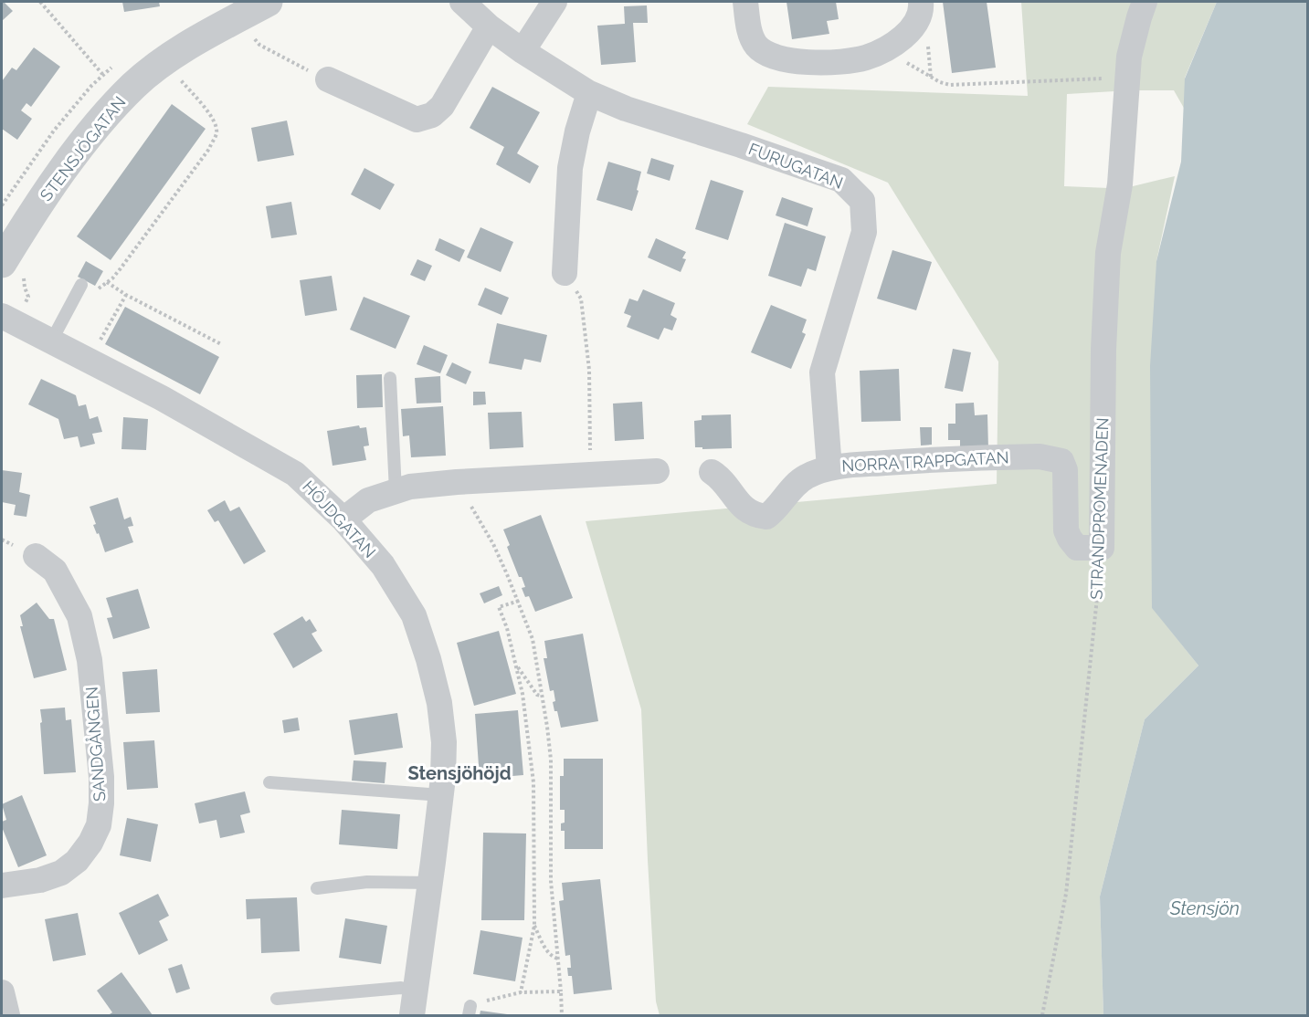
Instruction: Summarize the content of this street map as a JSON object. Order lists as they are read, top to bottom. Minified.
{"streets":{"street":["STENSJÖGATAN","FURUGATAN","NORRA TRAPPGATAN","STRANDPROMENADEN","HÖJDGATAN","SANDGÅNGEN"]},"crossings":[["FURUGATAN","NORRA TRAPPGATAN"],["NORRA TRAPPGATAN","STRANDPROMENADEN"]],"districts":["Stensjöhöjd"],"water":["Stensjön"]}
